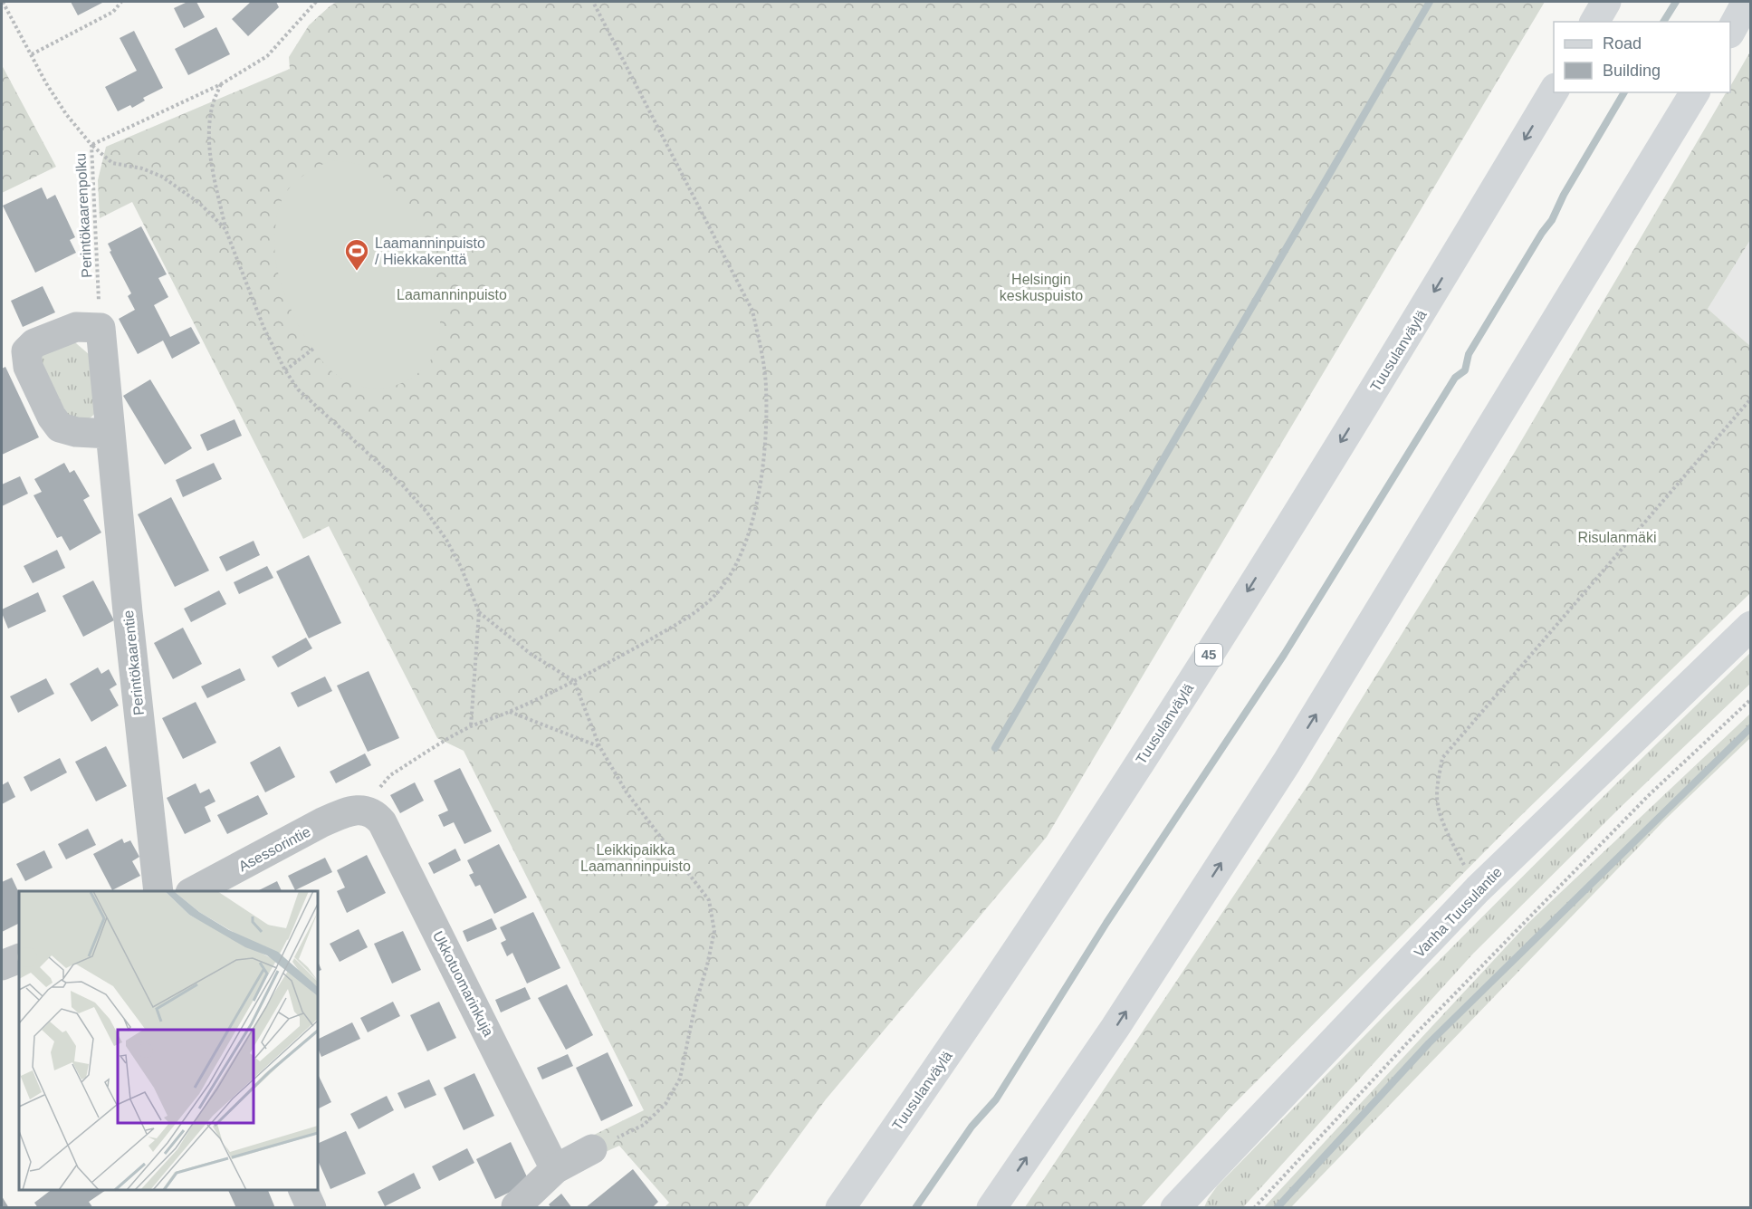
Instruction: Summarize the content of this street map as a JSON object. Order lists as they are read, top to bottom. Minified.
{"streets":{"main road":["Tuusulanväylä","45","Vanha Tuusulantie"],"street":["Perintökaarentie","Asessorintie","Ukkotuomarinkuja"],"path":["Perintökaarenpolku"]},"crossings":[["Perintökaarenpolku","Perintökaarentie"],["Asessorintie","Ukkotuomarinkuja"]],"parks":["Helsingin keskuspuisto","Laamanninpuisto","Risulanmäki","Leikkipaikka Laamanninpuisto"],"places":{"sports":["Laamanninpuisto / Hiekkakenttä"]},"legend":["Road","Building"]}
